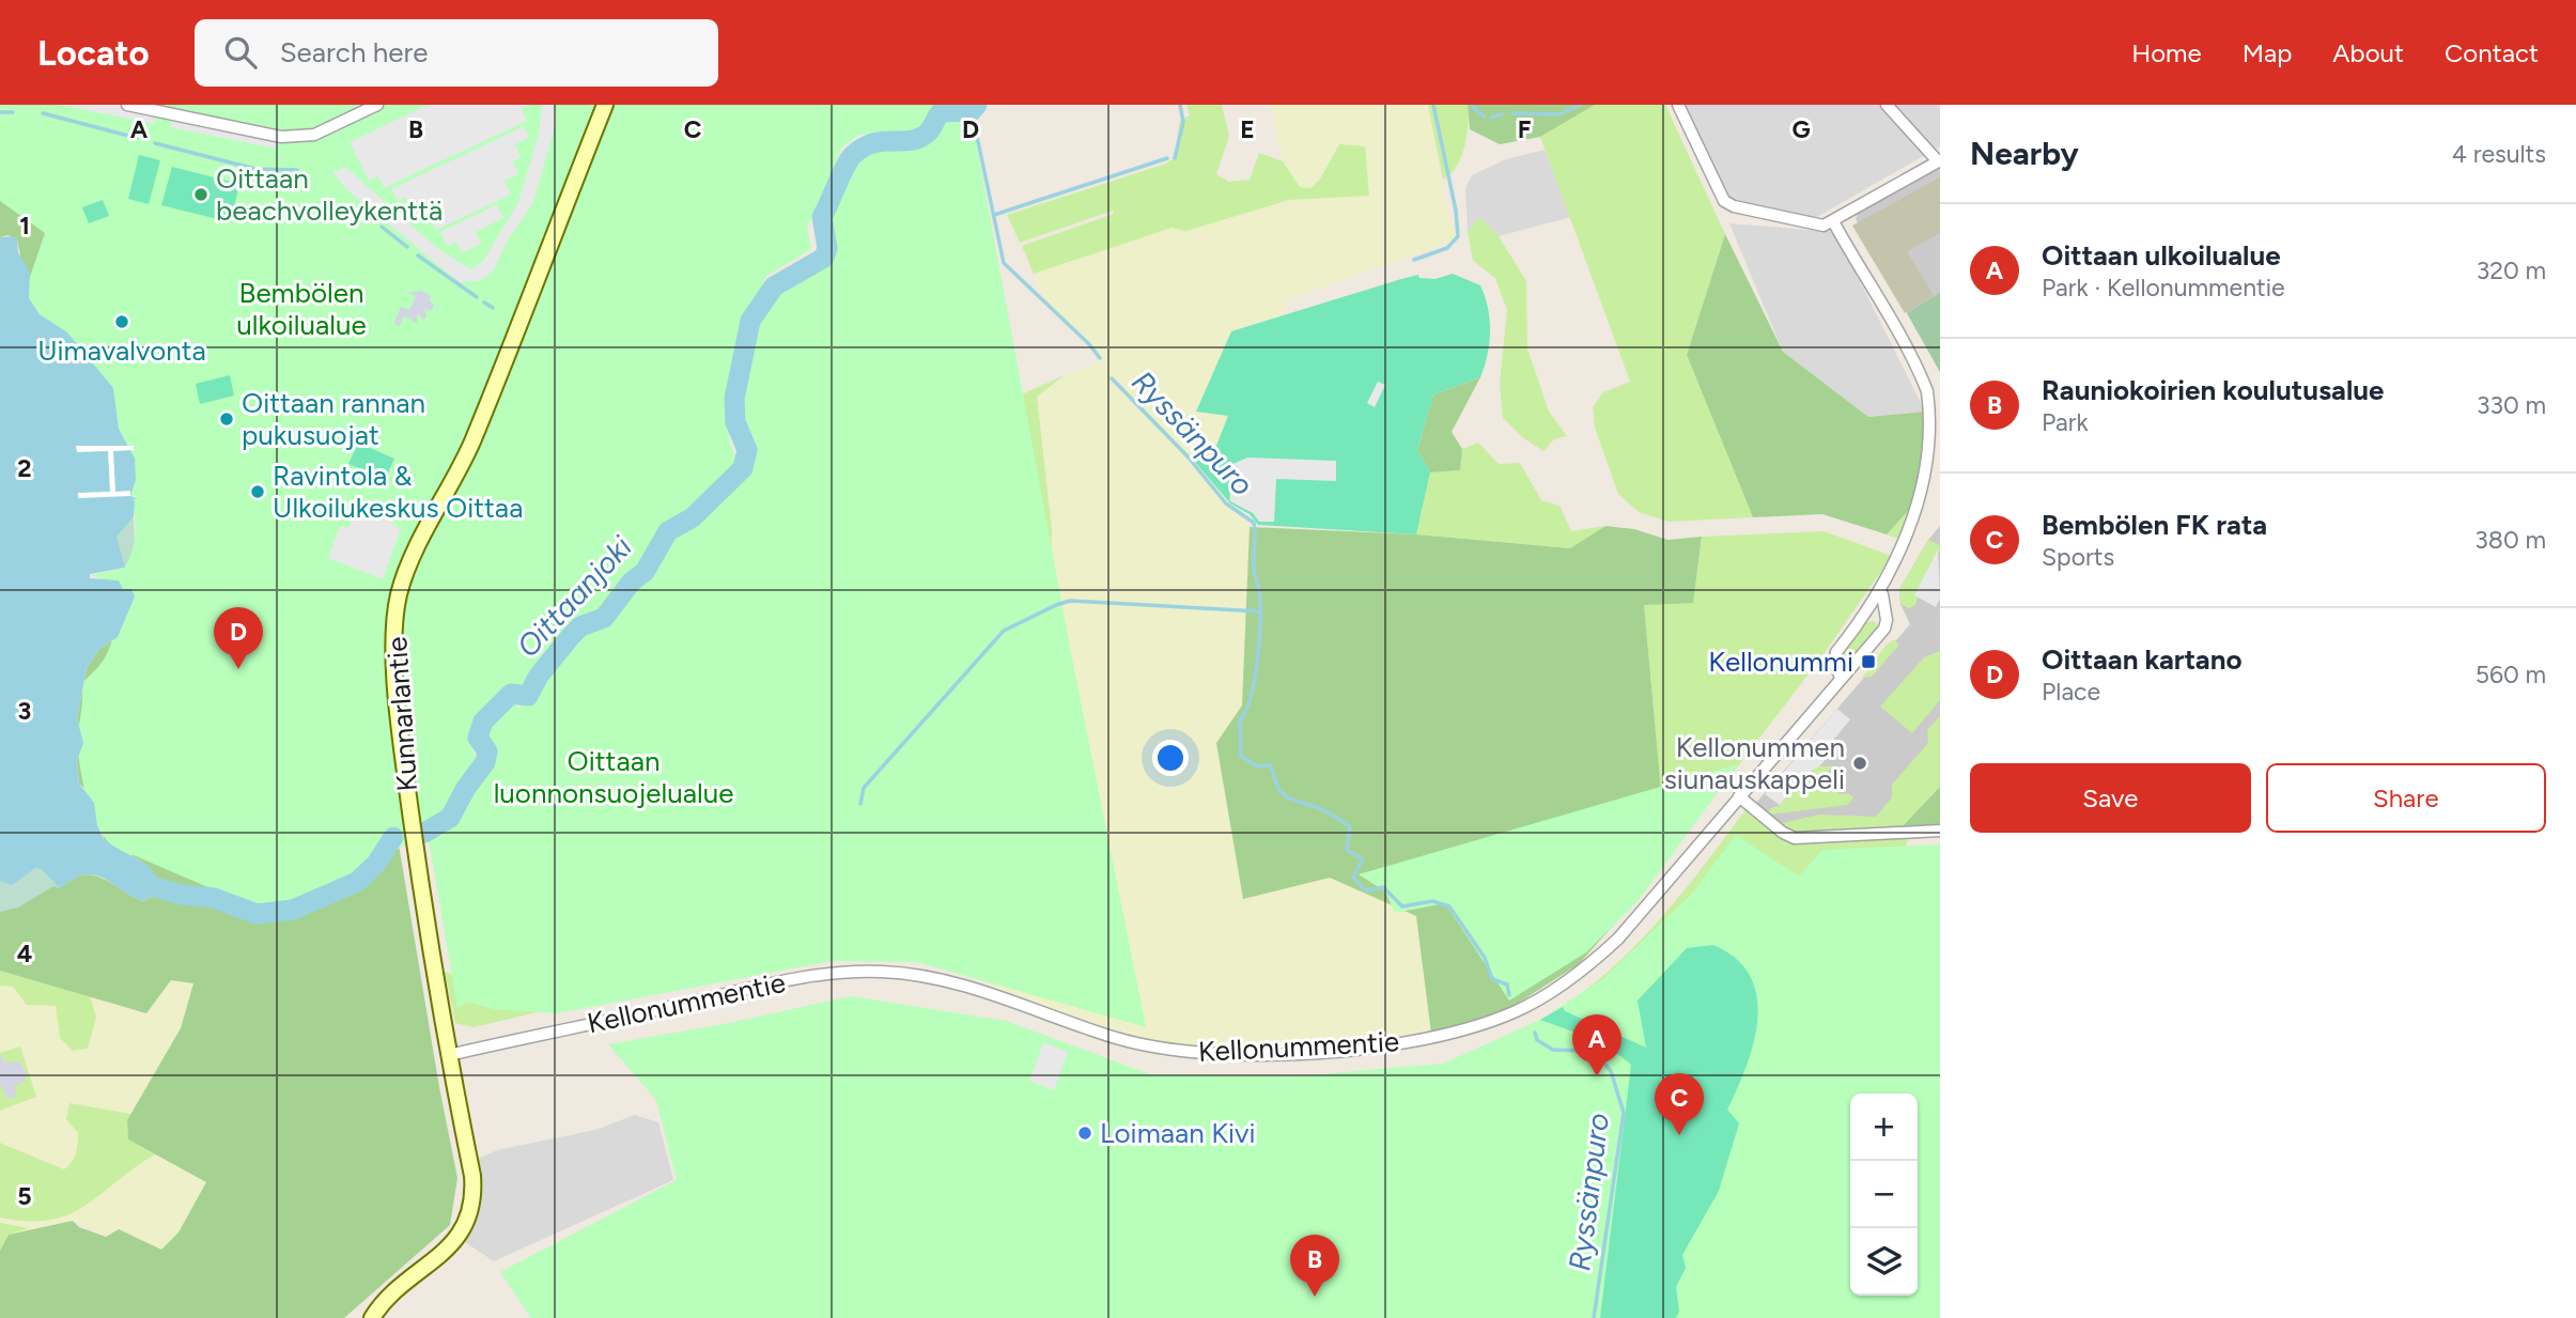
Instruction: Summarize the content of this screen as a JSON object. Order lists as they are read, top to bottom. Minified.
{"streets":{"main road":["Kunnarlantie"],"street":["Kellonummentie"]},"crossings":[["Kunnarlantie","Kellonummentie"]],"water":["Ryssänpuro","Oittaanjoki"],"parks":["Bembölen ulkoilualue","Oittaan luonnonsuojelualue"],"places":{"other":["Oittaan beachvolleykenttä","Uimavalvonta","Oittaan rannan pukusuojat","Ravintola & Ulkoilukeskus Oittaa","Kellonummen siunauskappeli","Loimaan Kivi"],"transit":["Kellonummi"]},"page":{"header":"Locato","search":"Search here","nav":["Home","Map","About","Contact"],"heading":["Nearby","4 results"],"list":[{"mark":"A","name":"Oittaan ulkoilualue","note":"Park · Kellonummentie","value":"320 m"},{"mark":"B","name":"Rauniokoirien koulutusalue","note":"Park","value":"330 m"},{"mark":"C","name":"Bembölen FK rata","note":"Sports","value":"380 m"},{"mark":"D","name":"Oittaan kartano","note":"Place","value":"560 m"}],"pins":["D","A","C","B"],"buttons":["Save","Share"],"map_buttons":["+","−"]},"grid":{"columns":["A","B","C","D","E","F","G"],"rows":["1","2","3","4","5"]}}
